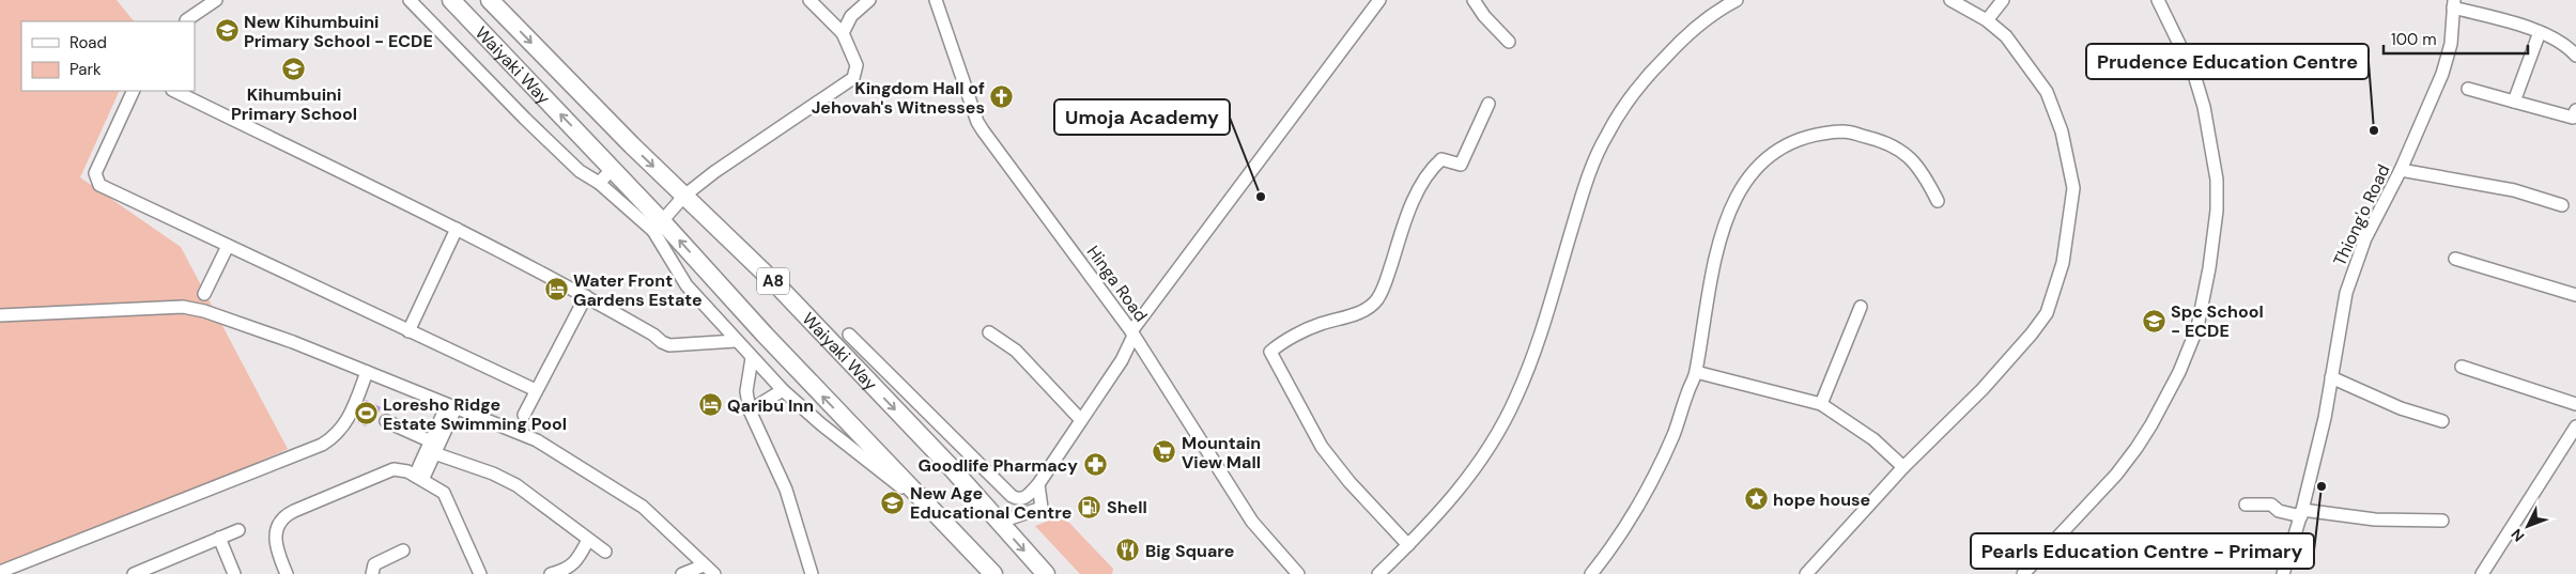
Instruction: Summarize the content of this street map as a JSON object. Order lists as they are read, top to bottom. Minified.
{"streets":{"highway":["Waiyaki Way","A8"],"street":["Thiong'o Road","Hinga Road"]},"places":{"school or university":["New Kihumbuini Primary School - ECDE","Kihumbuini Primary School","Spc School - ECDE","New Age Educational Centre"],"church":["Kingdom Hall of Jehovah's Witnesses"],"other":["Prudence Education Centre","Umoja Academy","Pearls Education Centre - Primary"],"hotel":["Water Front Gardens Estate","Qaribu Inn"],"sports":["Loresho Ridge Estate Swimming Pool"],"supermarket":["Mountain View Mall"],"pharmacy":["Goodlife Pharmacy"],"place":["hope house"],"fuel station":["Shell"],"restaurant":["Big Square"]},"legend":["Road","Park"],"scale_bar":"100 m","north":"bottom left"}
